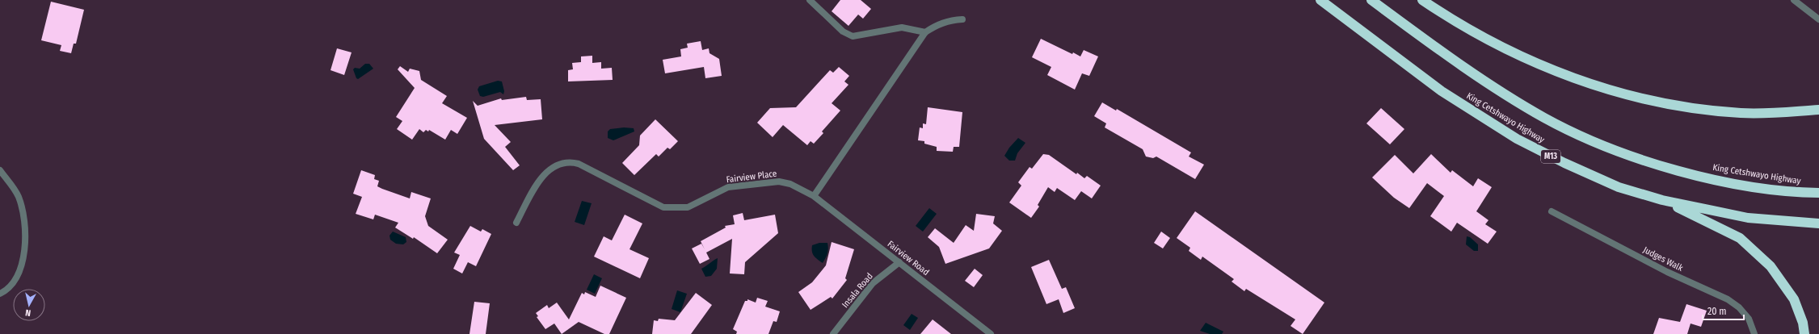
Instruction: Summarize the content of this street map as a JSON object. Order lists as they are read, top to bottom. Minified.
{"streets":{"highway":["King Cetshwayo Highway","M13"],"street":["Fairview Place","Fairview Road","Judges Walk","Insala Road"]},"crossings":[["Fairview Place","Fairview Road"],["Fairview Road","Insala Road"]],"scale_bar":"20 m","north":"bottom"}
